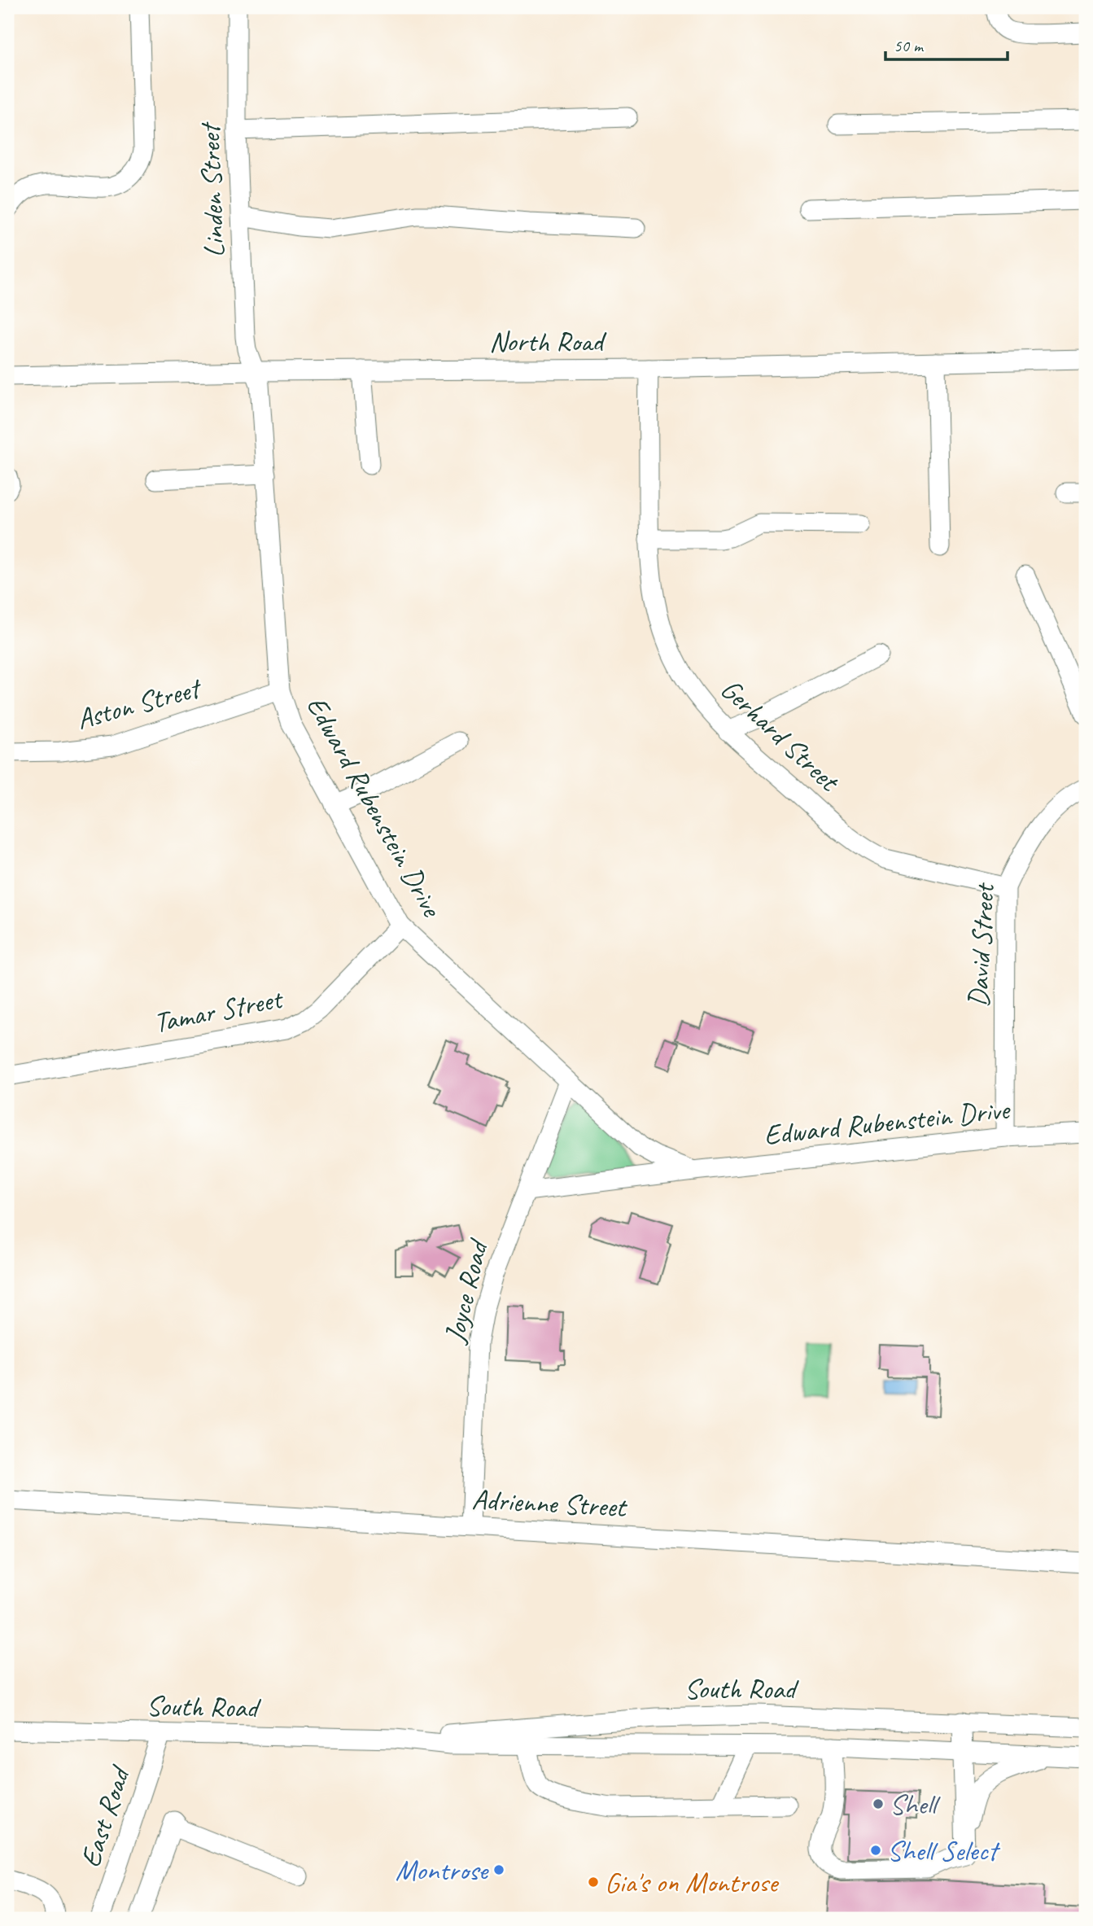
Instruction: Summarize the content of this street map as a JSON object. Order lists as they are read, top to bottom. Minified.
{"streets":{"street":["Linden Street","North Road","Aston Street","Gerhard Street","Edward Rubenstein Drive","David Street","Tamar Street","Joyce Road","Adrienne Street","South Road","East Road"]},"crossings":[["Linden Street","North Road"],["Linden Street","Edward Rubenstein Drive"],["North Road","Gerhard Street"],["North Road","Edward Rubenstein Drive"],["Aston Street","Edward Rubenstein Drive"],["Gerhard Street","David Street"],["Edward Rubenstein Drive","David Street"],["Edward Rubenstein Drive","Tamar Street"],["Edward Rubenstein Drive","Joyce Road"],["Joyce Road","Adrienne Street"],["South Road","East Road"]],"places":["Shell","Shell Select","Montrose","Gia's on Montrose"],"scale_bar":"50 m"}
